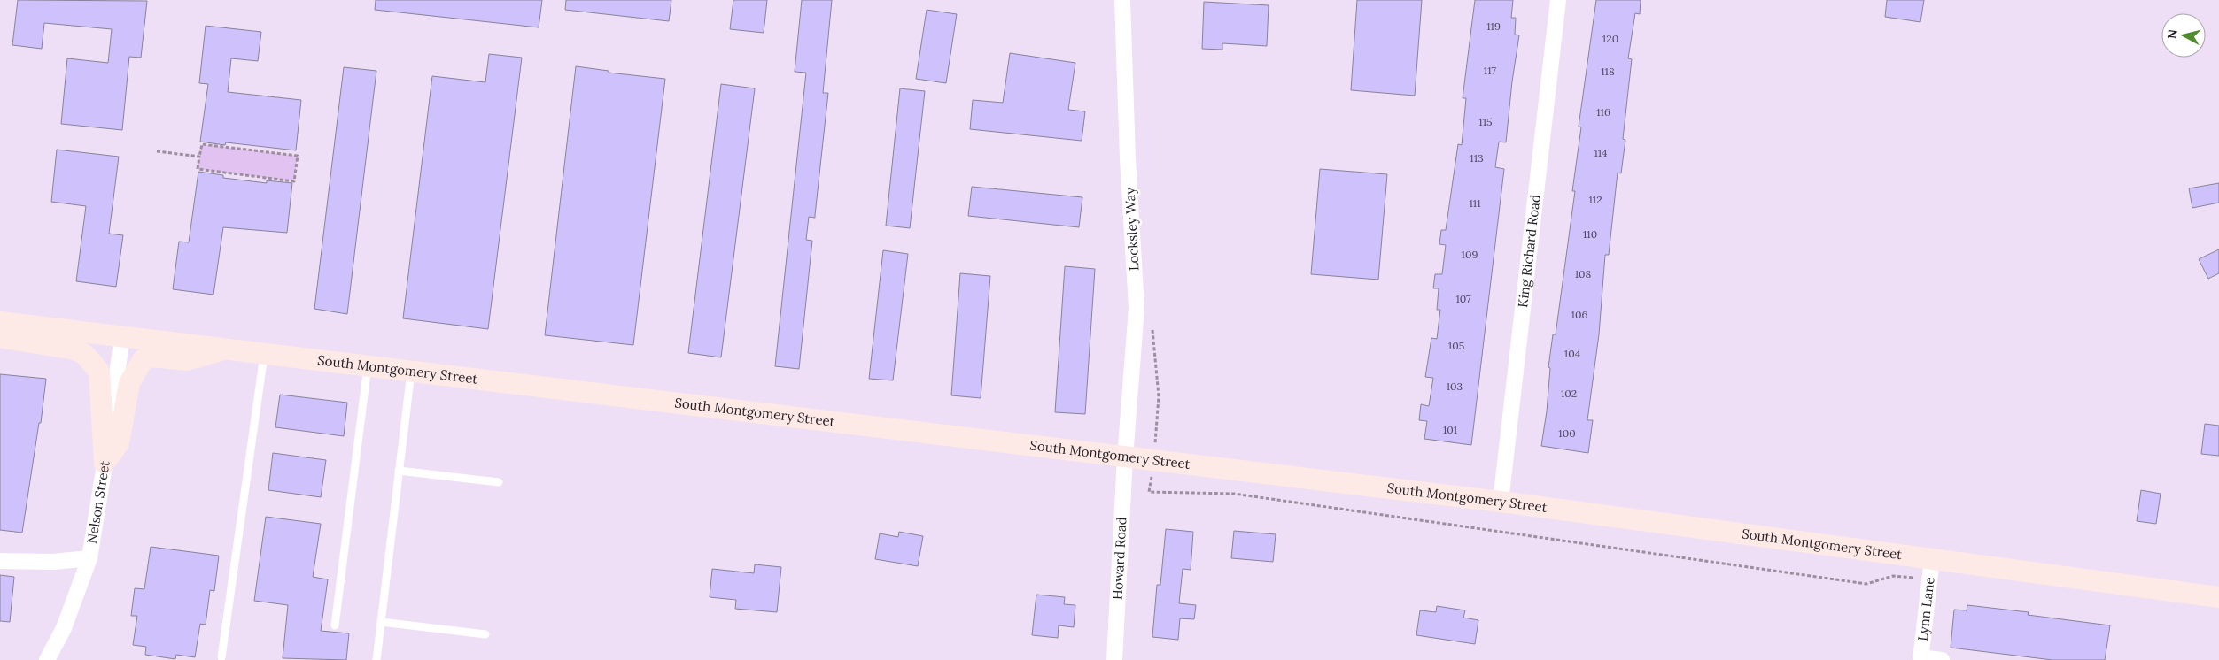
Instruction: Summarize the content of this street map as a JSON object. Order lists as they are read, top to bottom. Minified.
{"streets":{"street":["Locksley Way","King Richard Road","South Montgomery Street","Nelson Street","Howard Road","Lynn Lane"]},"crossings":[["Locksley Way","South Montgomery Street"],["Locksley Way","Howard Road"],["King Richard Road","South Montgomery Street"],["South Montgomery Street","Nelson Street"],["South Montgomery Street","Howard Road"],["South Montgomery Street","Lynn Lane"]],"house_numbers":["119","120","117","118","116","115","114","113","112","111","110","109","108","107","106","105","104","103","102","101","100"],"north":"left"}
